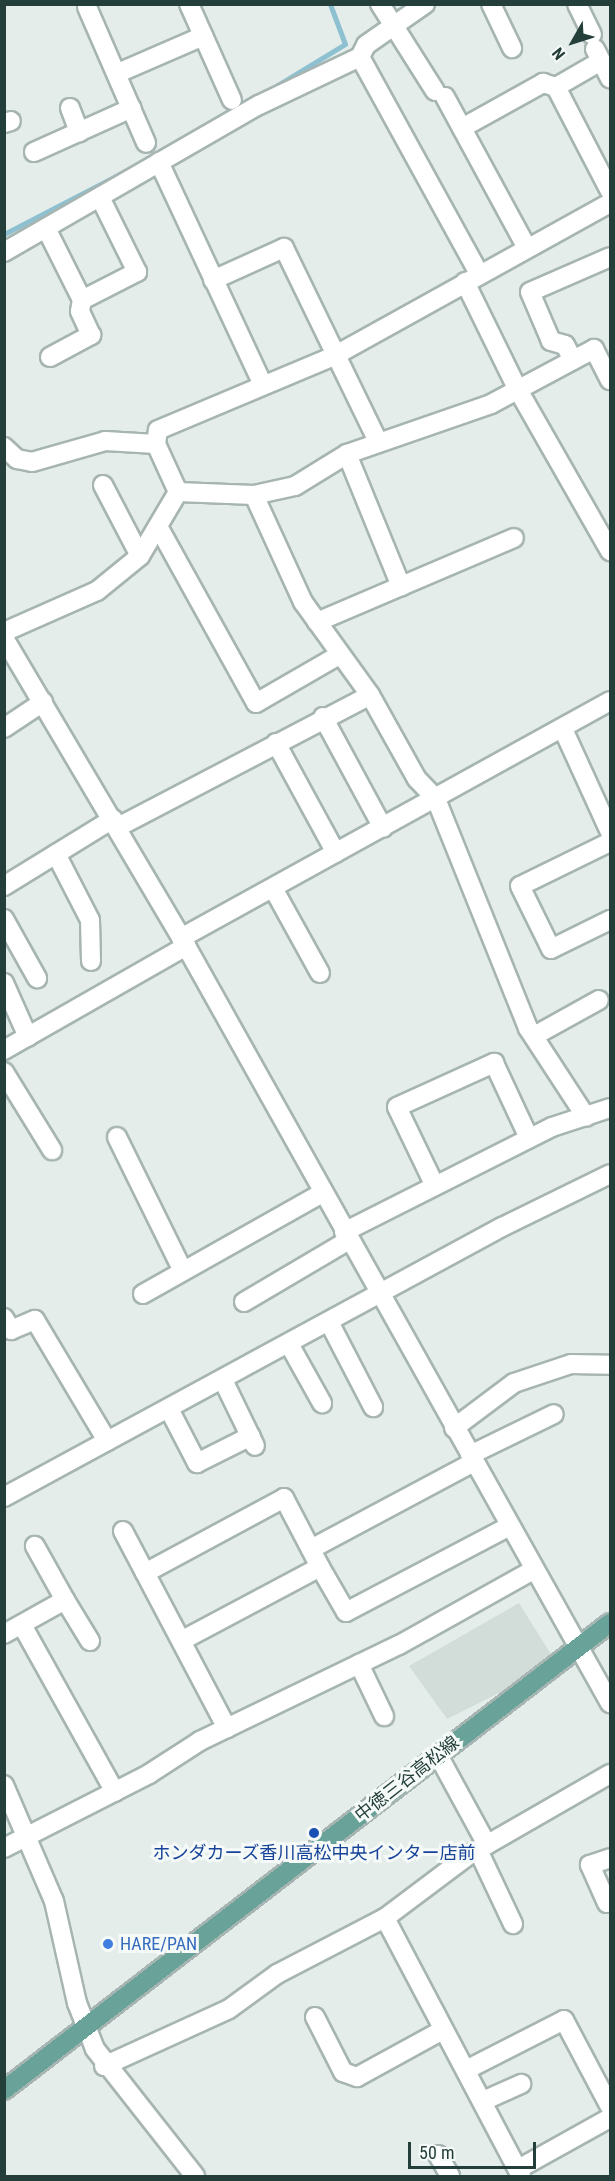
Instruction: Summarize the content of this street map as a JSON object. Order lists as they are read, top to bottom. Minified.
{"streets":{"main road":["中徳三谷高松線"]},"places":["ホンダカーズ香川高松中央インター店前","HARE/PAN"],"scale_bar":"50 m","north":"bottom left"}
